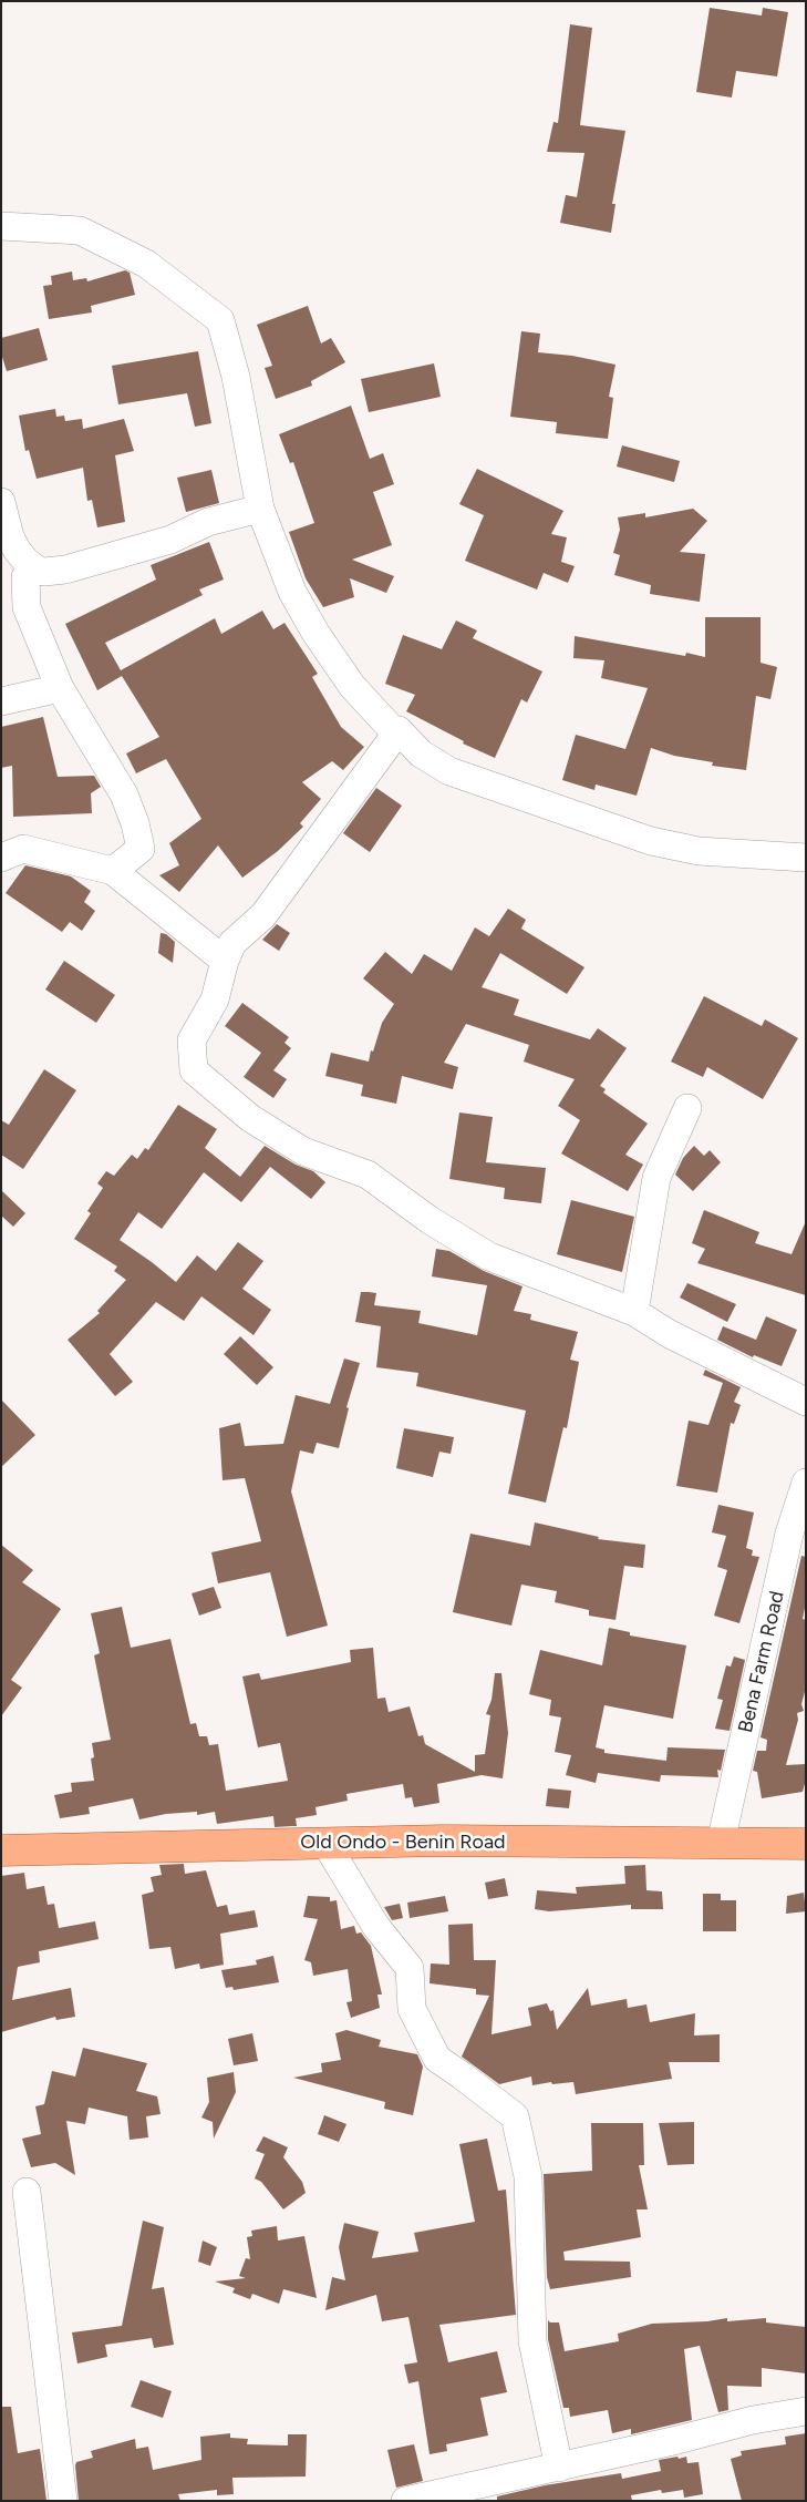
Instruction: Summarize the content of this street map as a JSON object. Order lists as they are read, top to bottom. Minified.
{"streets":{"main road":["Old Ondo - Benin Road"],"street":["Bena Farm Road"]},"crossings":[["Bena Farm Road","Old Ondo - Benin Road"]]}
